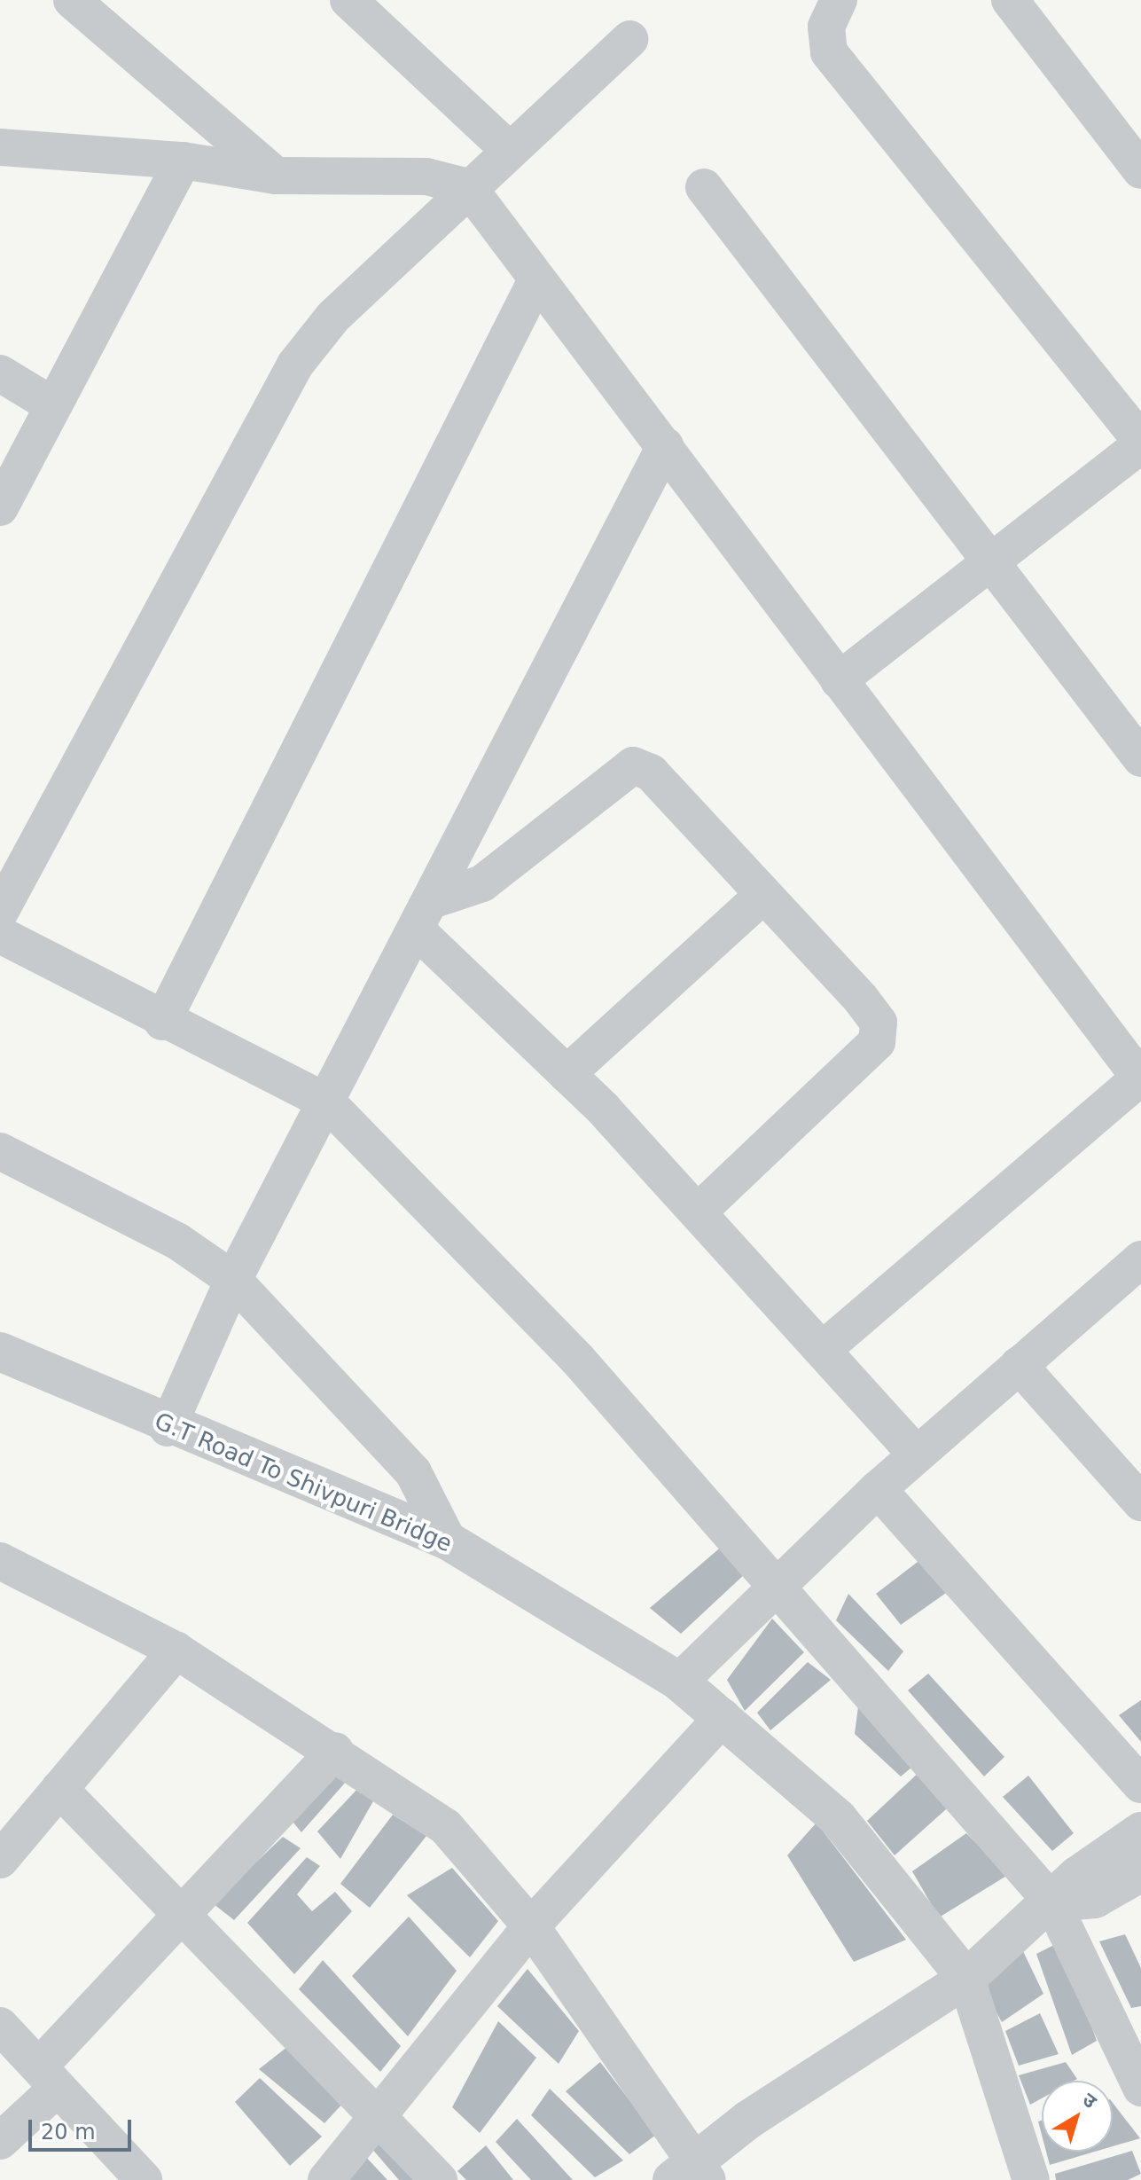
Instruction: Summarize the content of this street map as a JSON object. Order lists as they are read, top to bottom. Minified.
{"streets":{"street":["G.T Road To Shivpuri Bridge"]},"scale_bar":"20 m","north":"top right"}
